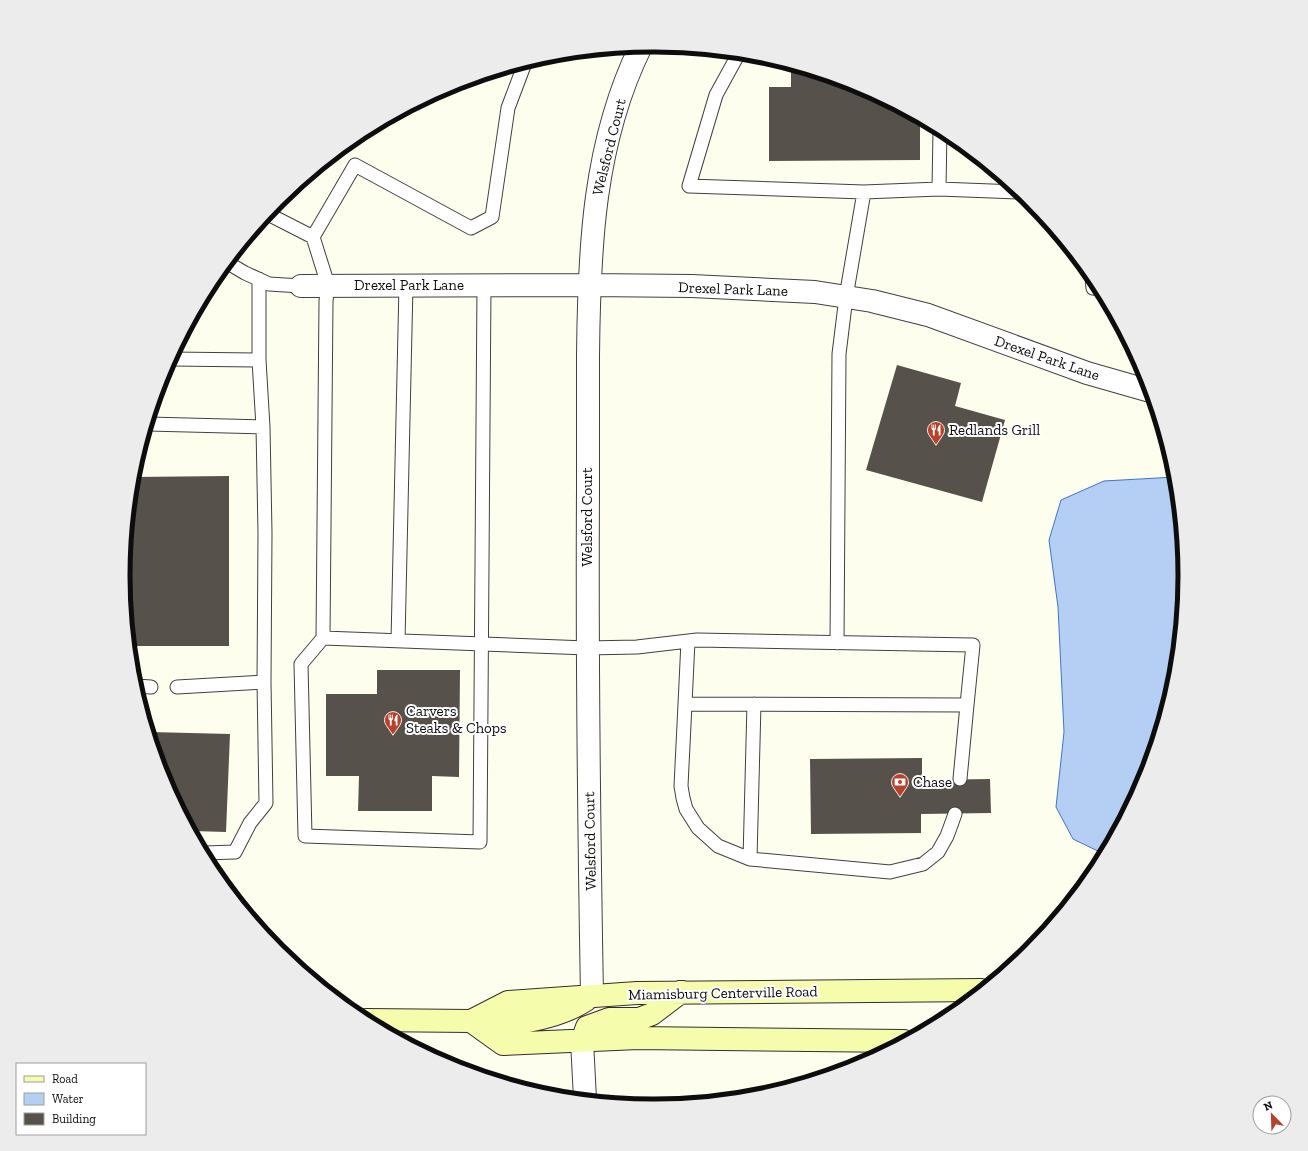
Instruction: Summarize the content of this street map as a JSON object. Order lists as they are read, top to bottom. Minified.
{"streets":{"main road":["Miamisburg Centerville Road"],"street":["Welsford Court","Drexel Park Lane"]},"crossings":[["Welsford Court","Drexel Park Lane"],["Welsford Court","Miamisburg Centerville Road"]],"places":{"restaurant":["Redlands Grill","Carvers Steaks & Chops"],"bank":["Chase"]},"legend":["Road","Water","Building"],"north":"top left"}
